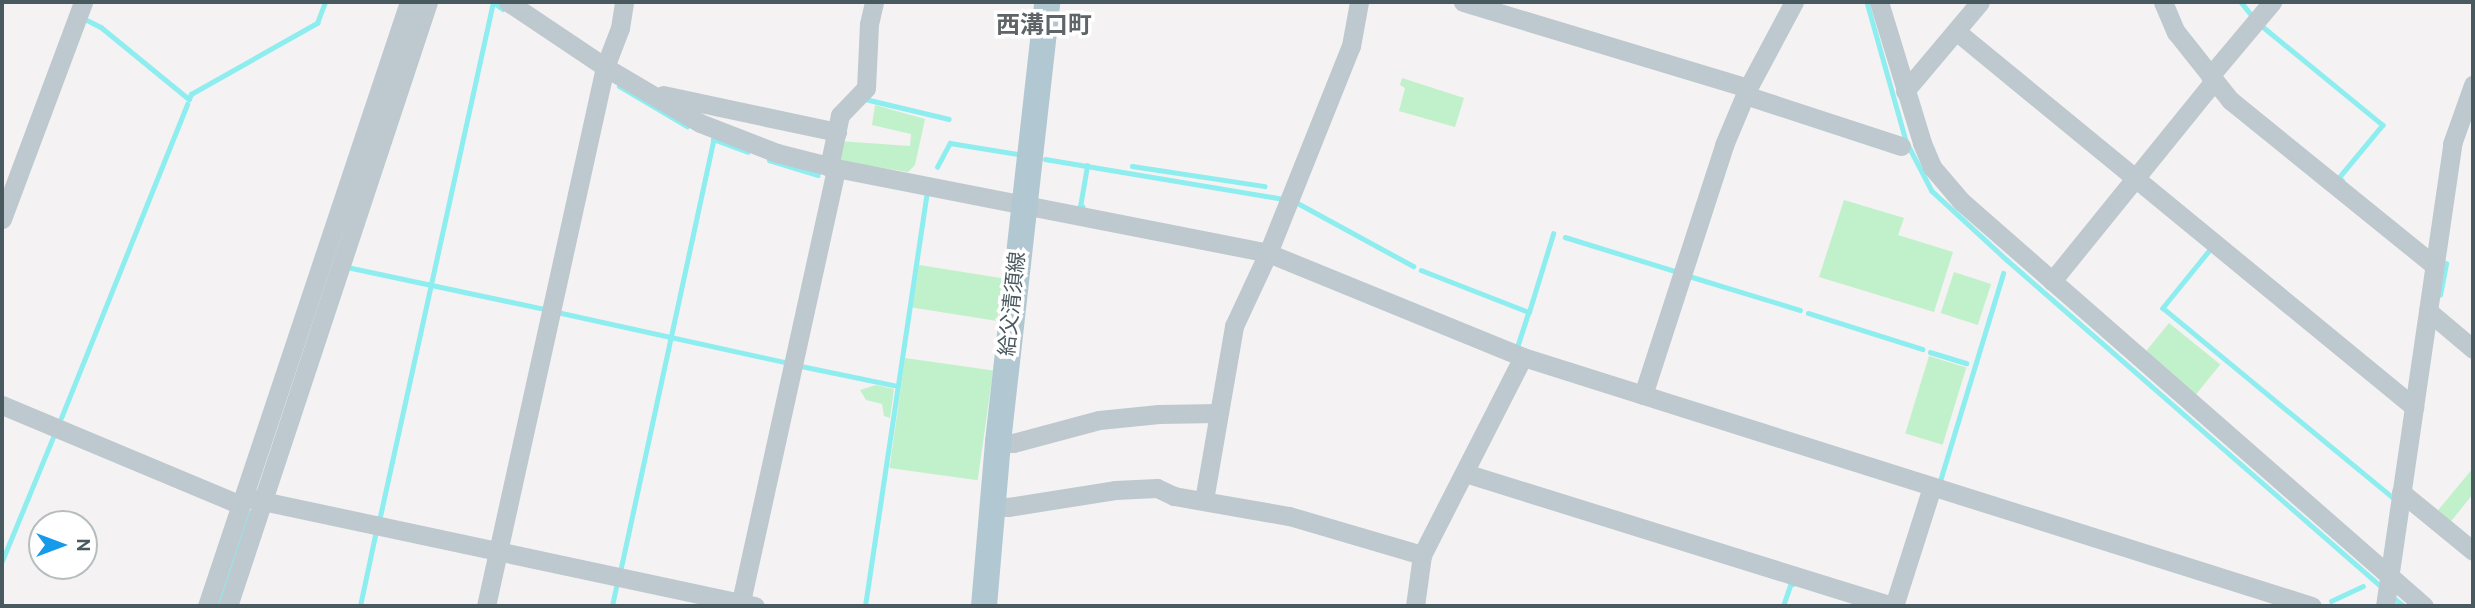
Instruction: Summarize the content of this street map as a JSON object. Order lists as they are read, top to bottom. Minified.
{"streets":{"main road":["給父清須線"]},"districts":["西溝口町"],"north":"right"}
